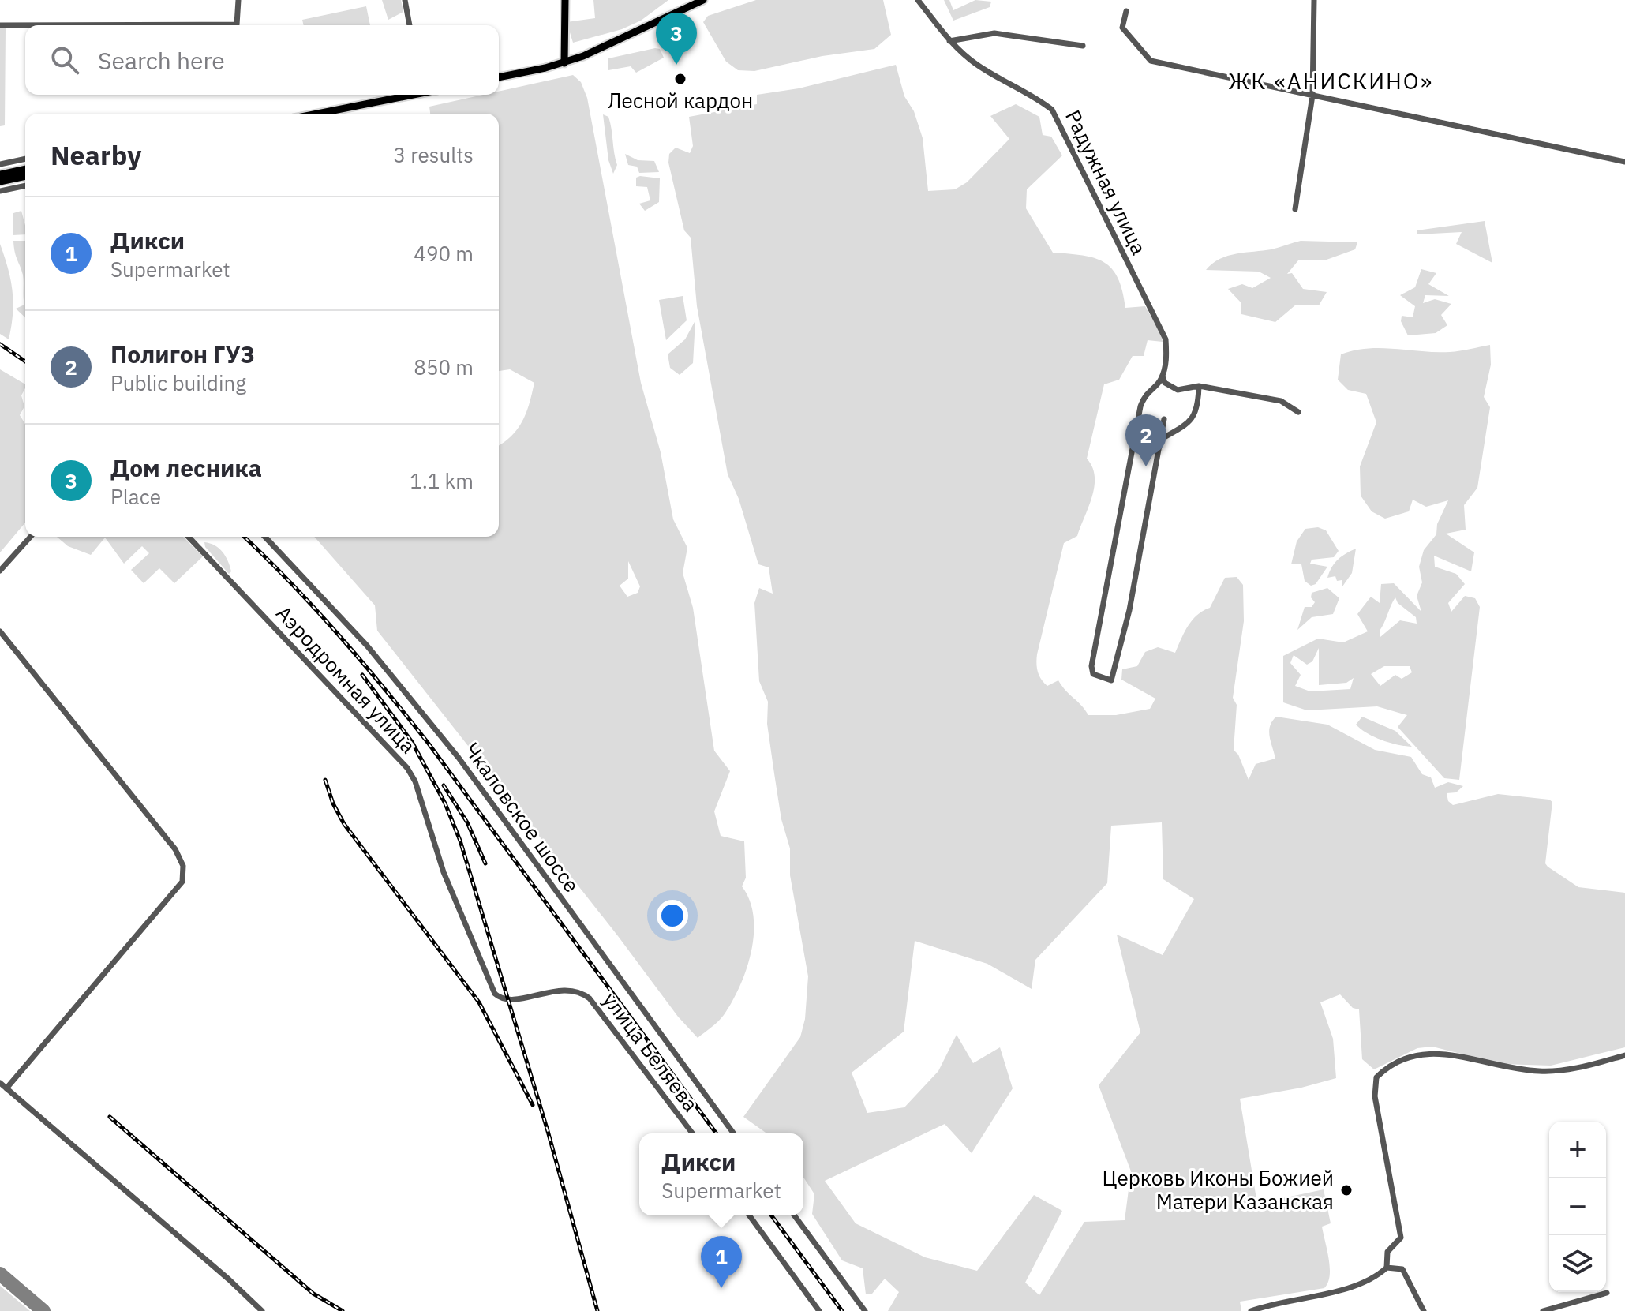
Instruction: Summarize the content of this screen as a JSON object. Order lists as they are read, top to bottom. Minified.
{"streets":{"street":["Радужная улица","Аэродромная улица","Чкаловское шоссе","улица Беляева"]},"crossings":[["Аэродромная улица","улица Беляева"]],"districts":["ЖК «АНИСКИНО»"],"places":["Лесной кардон","Церковь Иконы Божией Матери Казанская"],"page":{"pins":["3","2","1"],"search":"Search here","heading":["Nearby","3 results"],"list":[{"mark":"1","name":"Дикси","note":"Supermarket","value":"490 m"},{"mark":"2","name":"Полигон ГУЗ","note":"Public building","value":"850 m"},{"mark":"3","name":"Дом лесника","note":"Place","value":"1.1 km"}],"map_buttons":["+","−"],"popup":["Дикси","Supermarket"]}}
